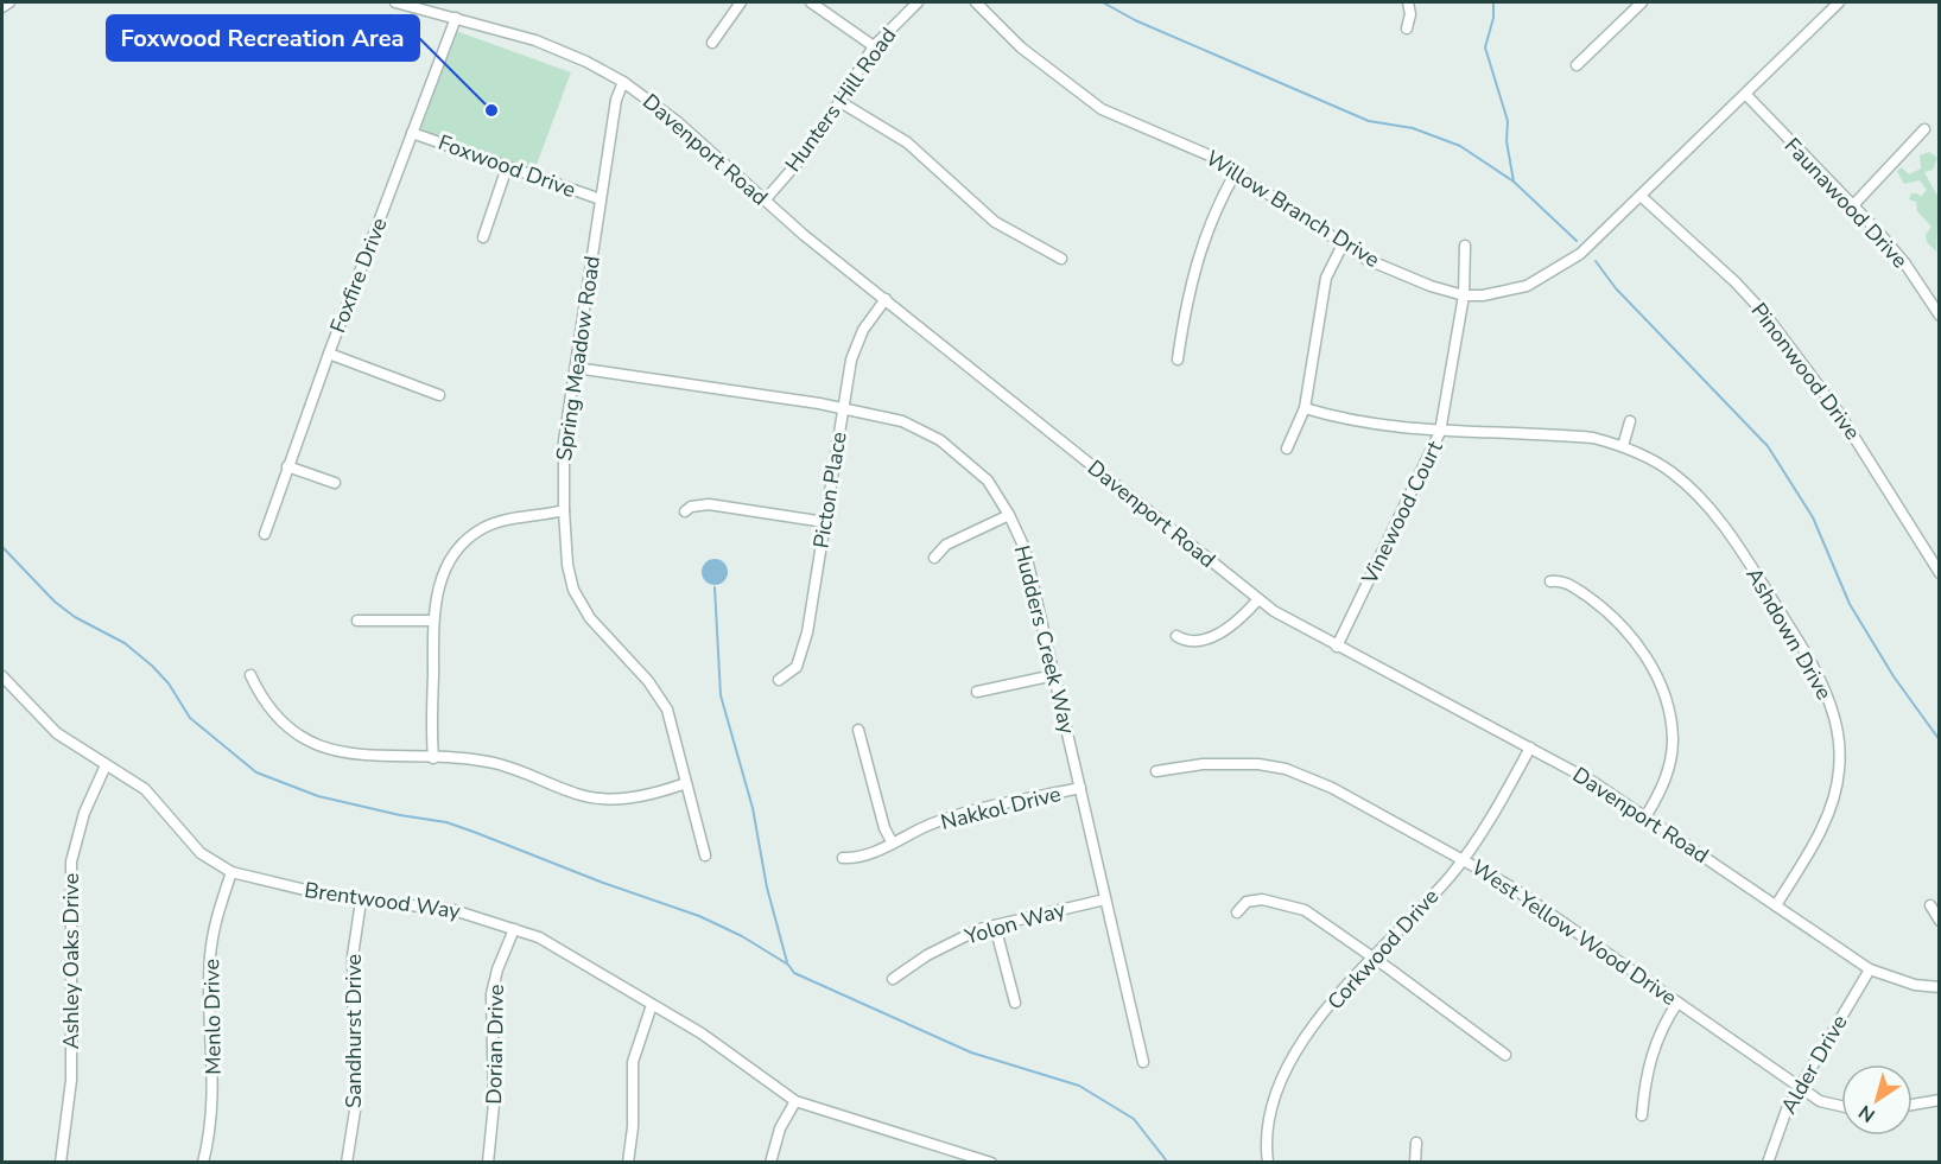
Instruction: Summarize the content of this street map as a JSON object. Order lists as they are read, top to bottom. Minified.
{"streets":{"street":["Hunters Hill Road","Davenport Road","Foxwood Drive","Faunawood Drive","Willow Branch Drive","Foxfire Drive","Spring Meadow Road","Pinonwood Drive","Picton Place","Vinewood Court","Ashdown Drive","Hudders Creek Way","Nakkol Drive","Brentwood Way","Yolon Way","West Yellow Wood Drive","Corkwood Drive","Ashley Oaks Drive","Menlo Drive","Sandhurst Drive","Dorian Drive","Alder Drive"]},"crossings":[["Hunters Hill Road","Davenport Road"],["Davenport Road","Foxfire Drive"],["Davenport Road","Spring Meadow Road"],["Davenport Road","Picton Place"],["Davenport Road","Vinewood Court"],["Davenport Road","Ashdown Drive"],["Davenport Road","Corkwood Drive"],["Davenport Road","Alder Drive"],["Foxwood Drive","Foxfire Drive"],["Foxwood Drive","Spring Meadow Road"],["Faunawood Drive","Willow Branch Drive"],["Willow Branch Drive","Pinonwood Drive"],["Willow Branch Drive","Vinewood Court"],["Spring Meadow Road","Hudders Creek Way"],["Picton Place","Hudders Creek Way"],["Vinewood Court","Ashdown Drive"],["Hudders Creek Way","Nakkol Drive"],["Hudders Creek Way","Yolon Way"],["Brentwood Way","Ashley Oaks Drive"],["Brentwood Way","Menlo Drive"],["Brentwood Way","Sandhurst Drive"],["Brentwood Way","Dorian Drive"],["West Yellow Wood Drive","Corkwood Drive"],["West Yellow Wood Drive","Alder Drive"]],"places":["Foxwood Recreation Area"],"north":"bottom left"}
